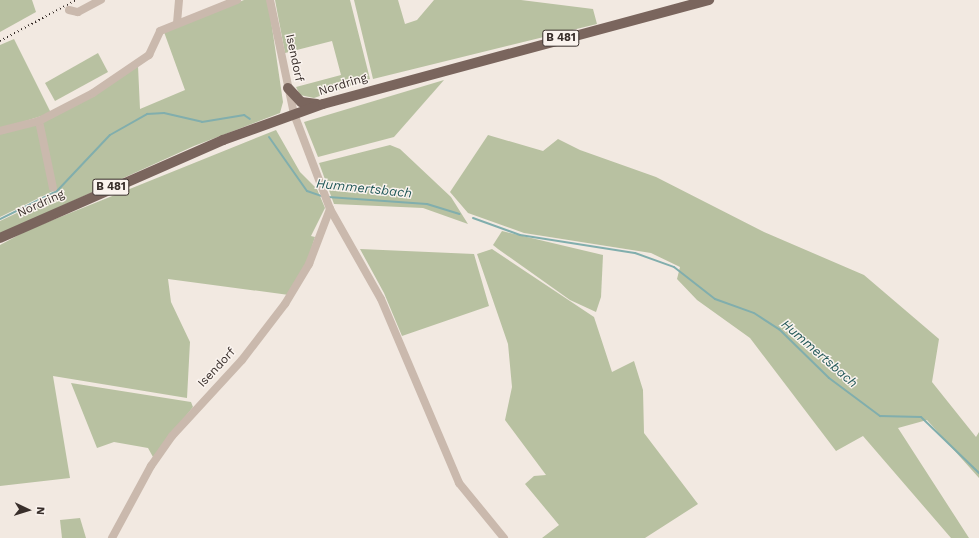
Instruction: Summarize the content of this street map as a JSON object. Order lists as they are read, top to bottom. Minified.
{"streets":{"main road":["B 481","Nordring"],"street":["Isendorf"]},"crossings":[["Isendorf","Nordring"]],"water":["Hummertsbach"],"north":"right"}
